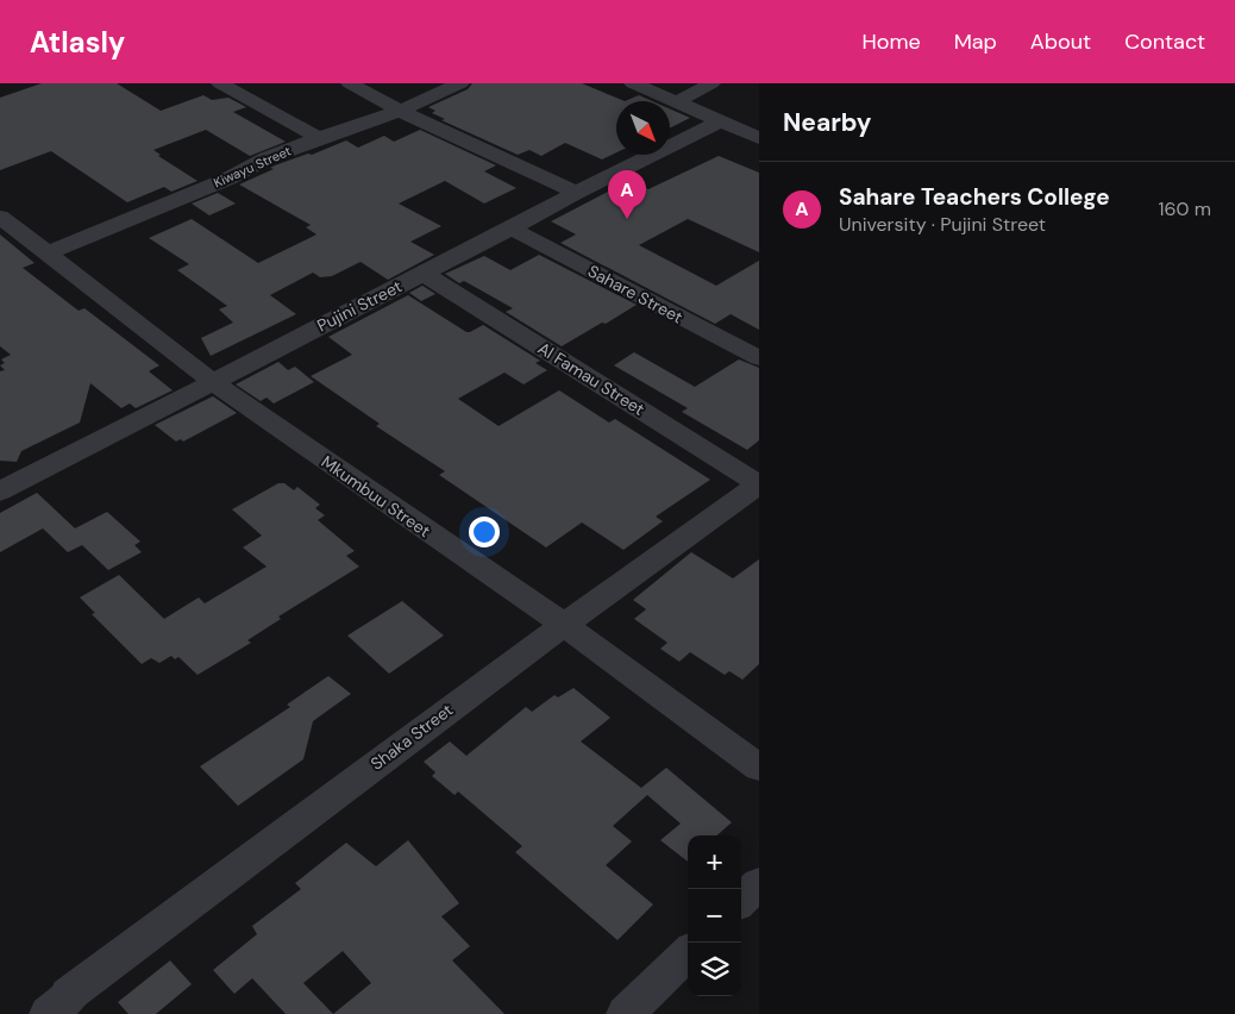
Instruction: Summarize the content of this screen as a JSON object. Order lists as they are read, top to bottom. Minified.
{"streets":{"street":["Kiwayu Street","Sahare Street","Pujini Street","Al Famau Street","Mkumbuu Street","Shaka Street"]},"crossings":[["Kiwayu Street","Mkumbuu Street"],["Sahare Street","Pujini Street"],["Pujini Street","Al Famau Street"],["Pujini Street","Mkumbuu Street"],["Al Famau Street","Shaka Street"],["Mkumbuu Street","Shaka Street"]],"north":"bottom right","page":{"header":"Atlasly","nav":["Home","Map","About","Contact"],"heading":"Nearby","list":[{"mark":"A","name":"Sahare Teachers College","note":"University · Pujini Street","value":"160 m"}],"pins":"A","map_buttons":["+","−"]}}
